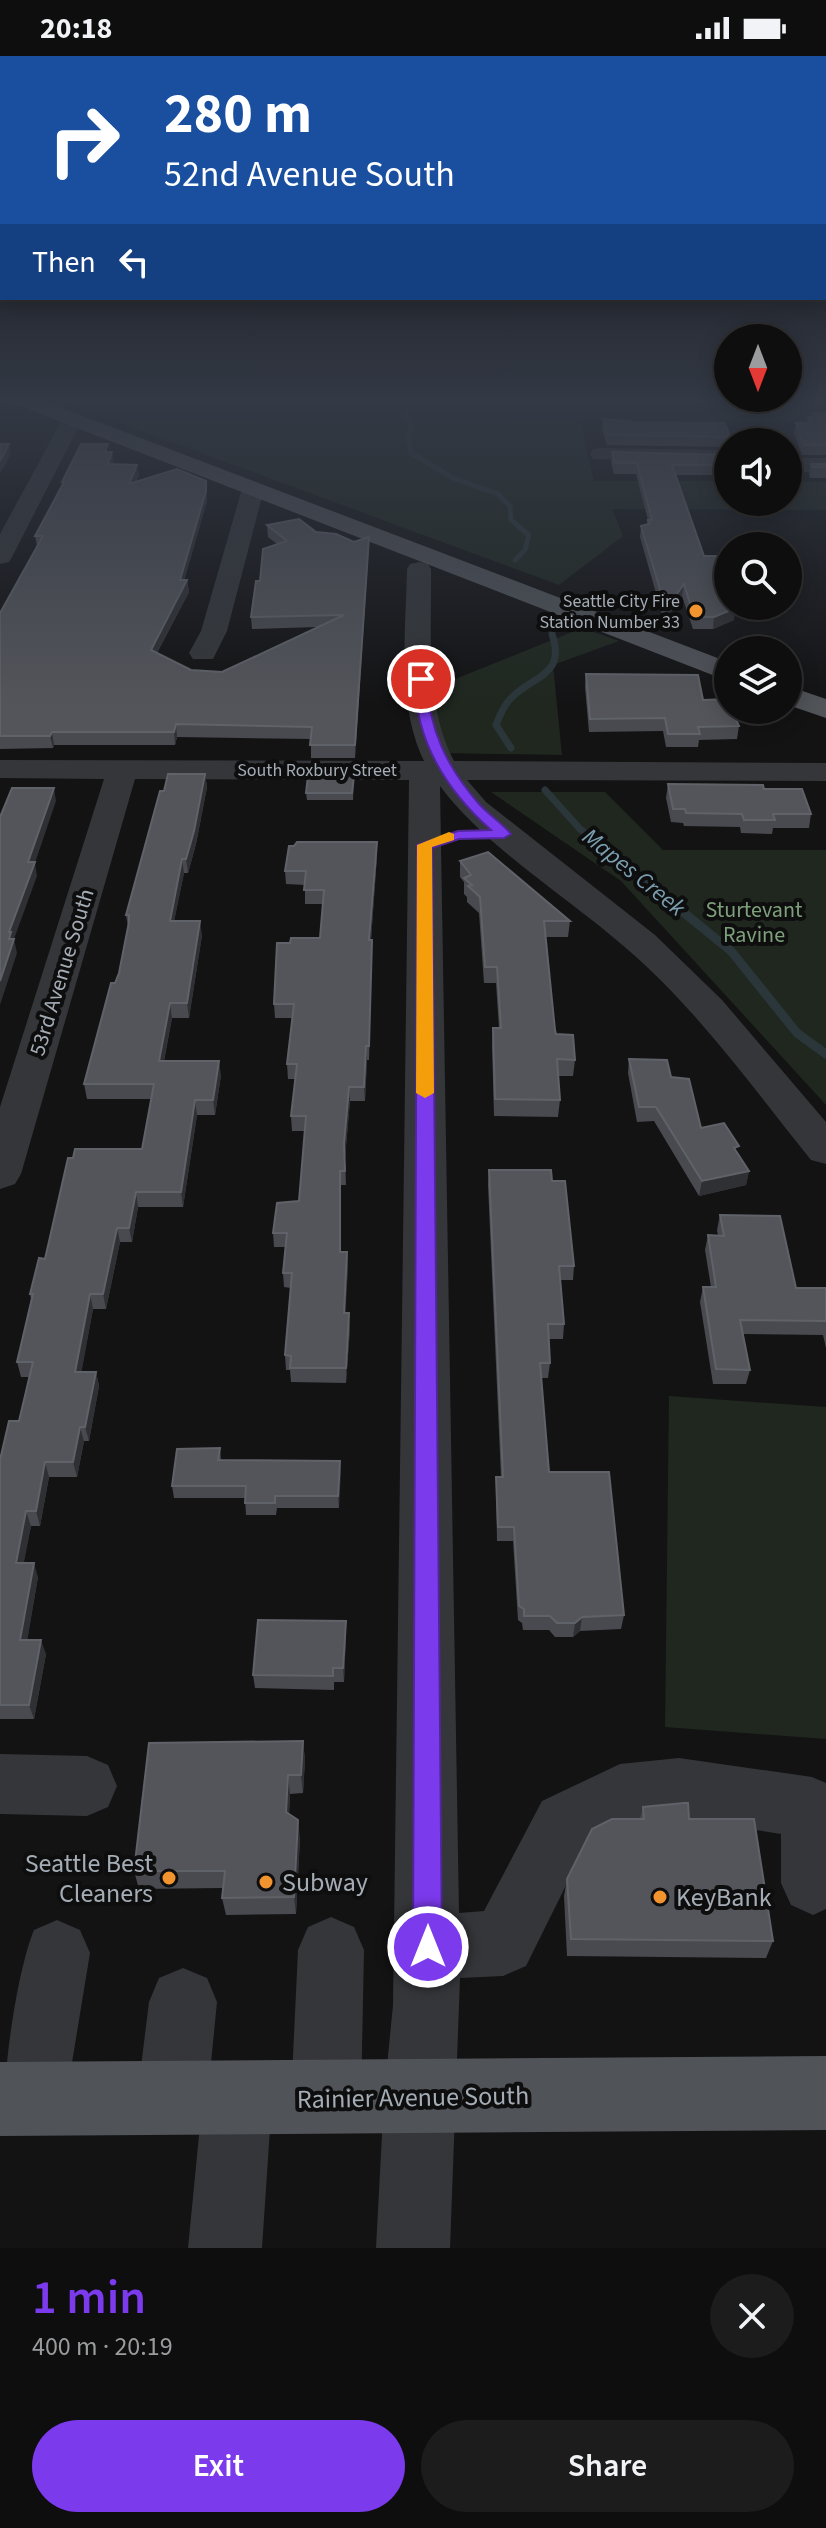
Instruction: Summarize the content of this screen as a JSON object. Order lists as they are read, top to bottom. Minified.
{"streets":{"main road":["Rainier Avenue South"],"street":["South Roxbury Street","53rd Avenue South"]},"crossings":[["South Roxbury Street","53rd Avenue South"]],"water":["Mapes Creek"],"parks":["Sturtevant Ravine"],"places":["Seattle City Fire Station Number 33","Seattle Best Cleaners","Subway","KeyBank"],"north":"bottom","page":{"status":"20:18","turn":["280 m","52nd Avenue South"],"then":"Then","heading":["1 min","400 m · 20:19"],"buttons":["Exit","Share"]}}
